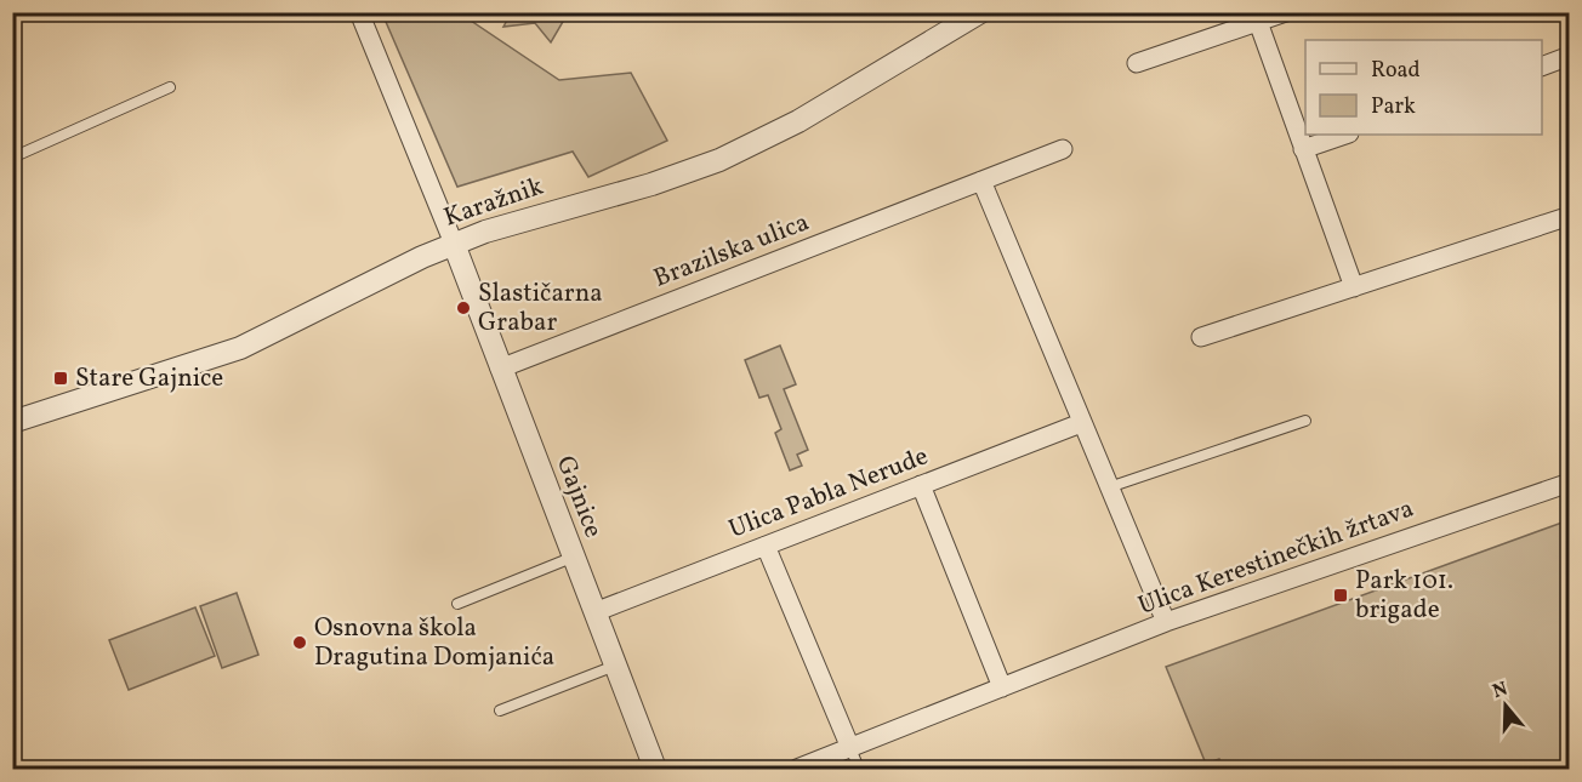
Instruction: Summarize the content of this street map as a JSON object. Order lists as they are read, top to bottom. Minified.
{"streets":{"street":["Karažnik","Brazilska ulica","Ulica Pabla Nerude","Gajnice","Ulica Kerestinečkih žrtava"]},"crossings":[["Karažnik","Gajnice"],["Brazilska ulica","Gajnice"],["Ulica Pabla Nerude","Gajnice"]],"places":{"other":["Slastičarna Grabar","Osnovna škola Dragutina Domjanića"],"transit":["Stare Gajnice","Park 101. brigade"]},"legend":["Road","Park"],"north":"top"}
